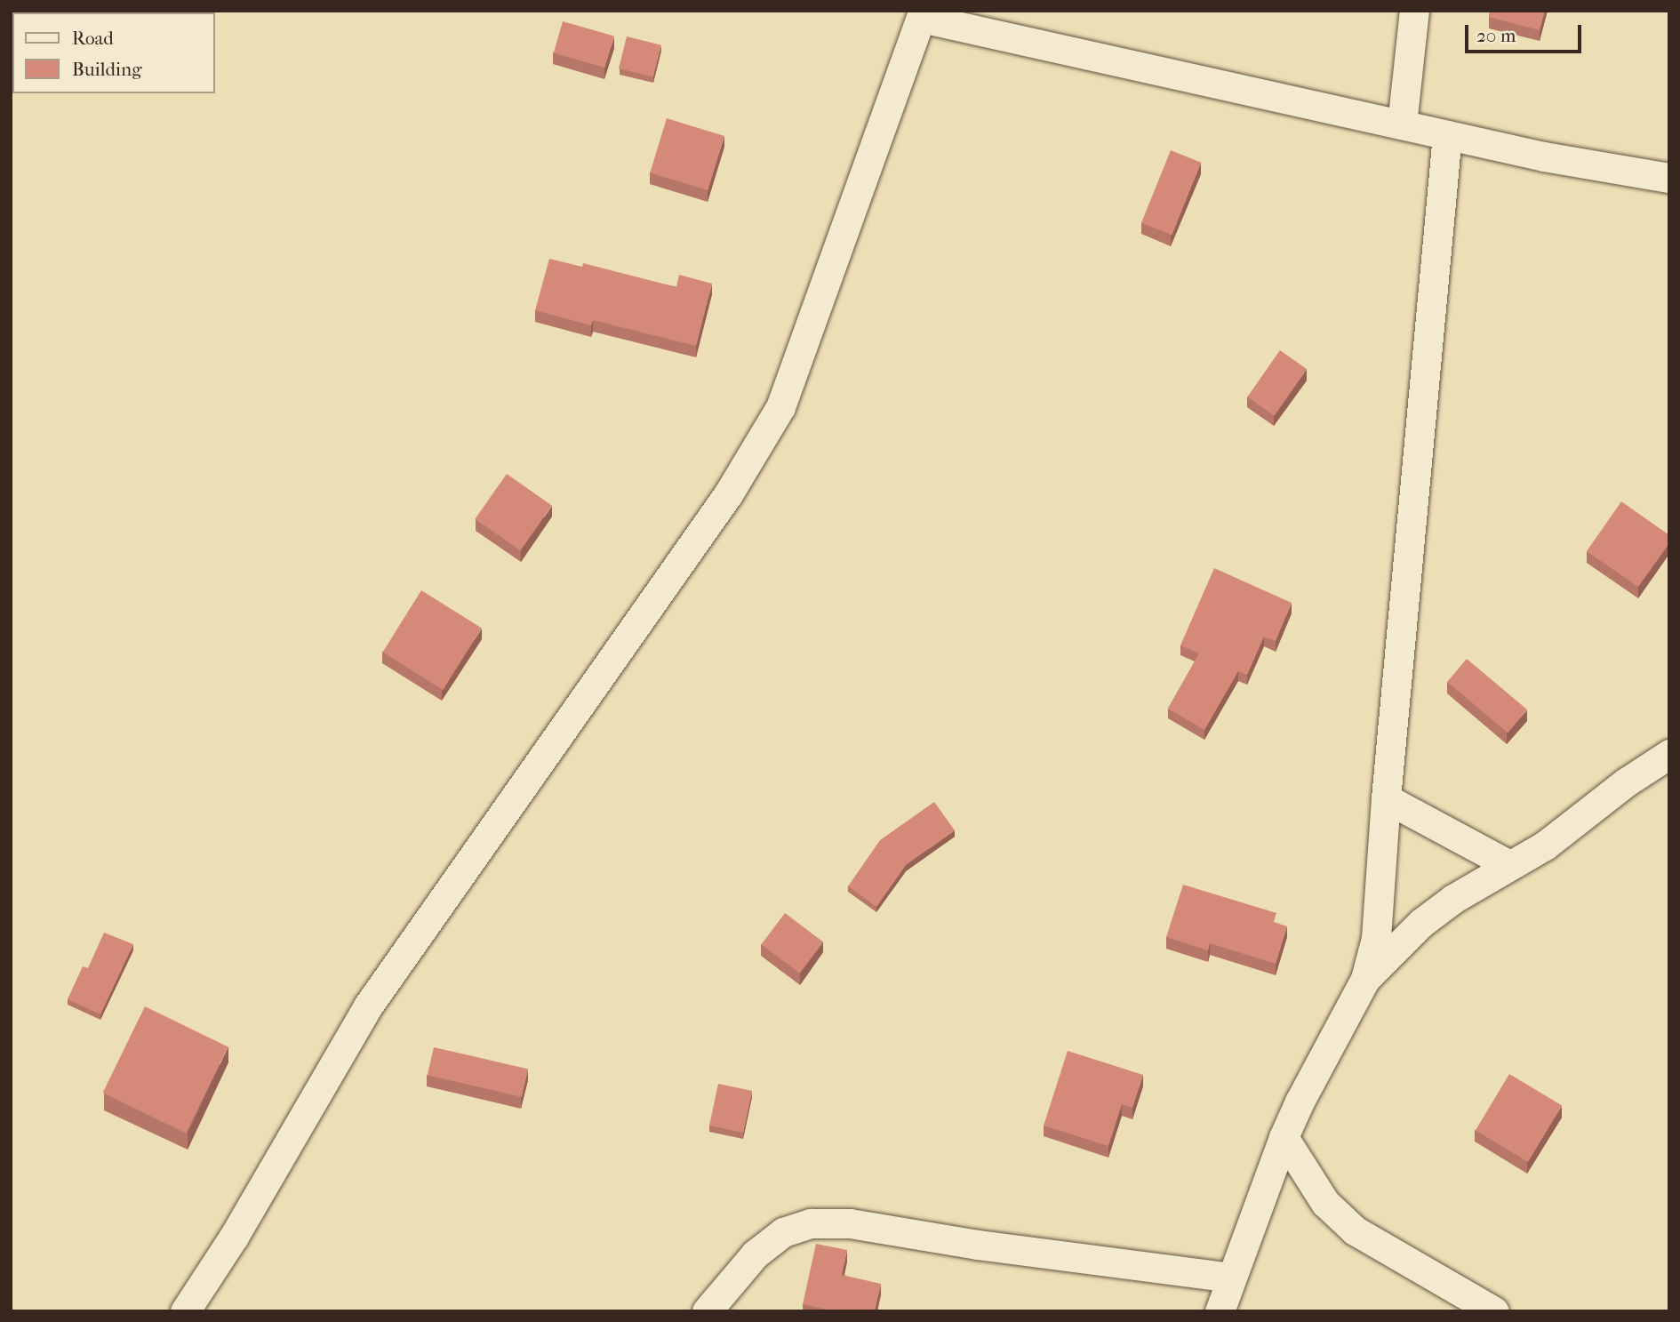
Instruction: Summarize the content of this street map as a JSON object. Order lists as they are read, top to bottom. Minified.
{"legend":["Road","Building"],"scale_bar":"20 m"}
